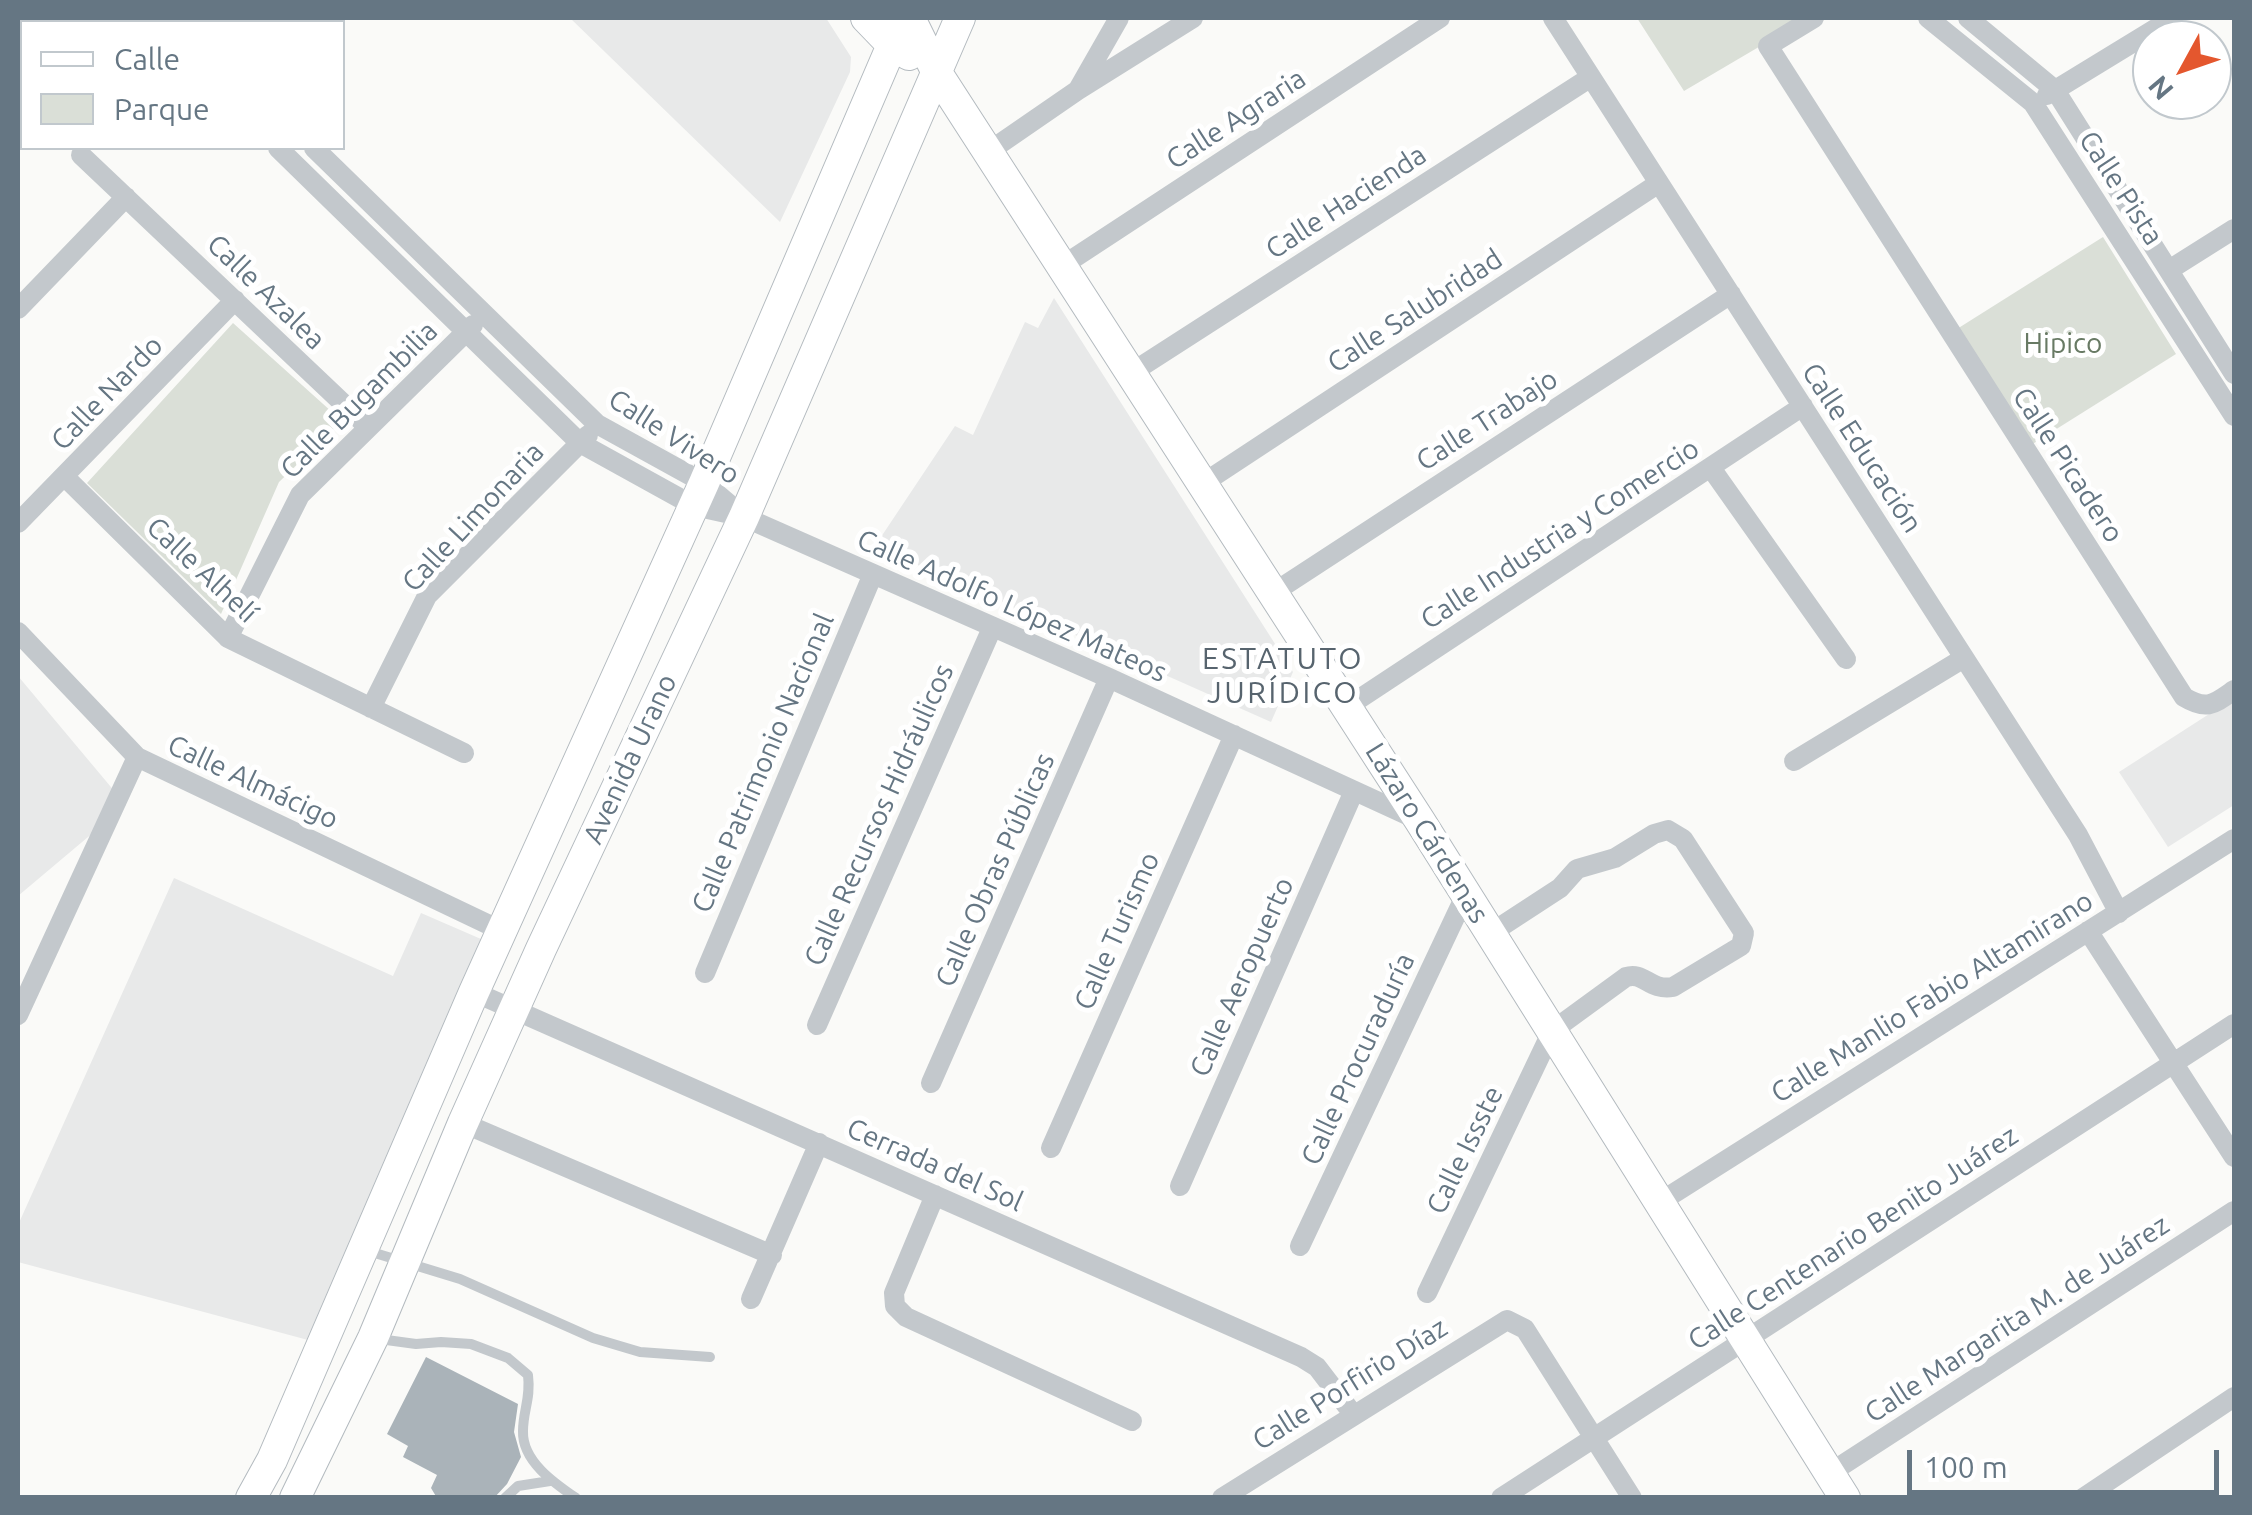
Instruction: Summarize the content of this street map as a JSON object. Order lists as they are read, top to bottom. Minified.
{"streets":{"main road":["Avenida Urano","Lázaro Cárdenas"],"street":["Calle Agraria","Calle Pista","Calle Hacienda","Calle Azalea","Calle Salubridad","Calle Nardo","Calle Bugambilia","Calle Trabajo","Calle Vivero","Calle Educación","Calle Picadero","Calle Limonaria","Calle Industria y Comercio","Calle Alhelí","Calle Adolfo López Mateos","Calle Patrimonio Nacional","Calle Almácigo","Calle Recursos Hidráulicos","Calle Obras Públicas","Calle Turismo","Calle Aeropuerto","Calle Manlio Fabio Altamirano","Calle Procuraduría","Calle Issste","Cerrada del Sol","Calle Centenario Benito Juárez","Calle Margarita M. de Juárez","Calle Porfirio Díaz"]},"crossings":[["Calle Agraria","Lázaro Cárdenas"],["Calle Hacienda","Calle Educación"],["Calle Hacienda","Lázaro Cárdenas"],["Calle Azalea","Calle Nardo"],["Calle Azalea","Calle Bugambilia"],["Calle Salubridad","Calle Educación"],["Calle Salubridad","Lázaro Cárdenas"],["Calle Nardo","Calle Alhelí"],["Calle Bugambilia","Calle Vivero"],["Calle Bugambilia","Calle Alhelí"],["Calle Trabajo","Calle Educación"],["Calle Trabajo","Lázaro Cárdenas"],["Calle Vivero","Calle Limonaria"],["Calle Vivero","Calle Adolfo López Mateos"],["Calle Vivero","Avenida Urano"],["Calle Educación","Calle Industria y Comercio"],["Calle Educación","Calle Manlio Fabio Altamirano"],["Calle Limonaria","Calle Alhelí"],["Calle Industria y Comercio","Lázaro Cárdenas"],["Calle Adolfo López Mateos","Avenida Urano"],["Calle Adolfo López Mateos","Calle Patrimonio Nacional"],["Calle Adolfo López Mateos","Calle Recursos Hidráulicos"],["Calle Adolfo López Mateos","Lázaro Cárdenas"],["Calle Adolfo López Mateos","Calle Obras Públicas"],["Calle Adolfo López Mateos","Calle Turismo"],["Calle Adolfo López Mateos","Calle Aeropuerto"],["Avenida Urano","Calle Almácigo"],["Avenida Urano","Lázaro Cárdenas"],["Avenida Urano","Cerrada del Sol"],["Lázaro Cárdenas","Calle Manlio Fabio Altamirano"],["Lázaro Cárdenas","Calle Procuraduría"],["Lázaro Cárdenas","Calle Issste"],["Lázaro Cárdenas","Calle Centenario Benito Juárez"],["Lázaro Cárdenas","Calle Margarita M. de Juárez"],["Cerrada del Sol","Calle Porfirio Díaz"],["Calle Centenario Benito Juárez","Calle Porfirio Díaz"]],"districts":["ESTATUTO JURÍDICO"],"parks":["Hipico"],"legend":["Calle","Parque"],"scale_bar":"100 m","north":"bottom left"}
